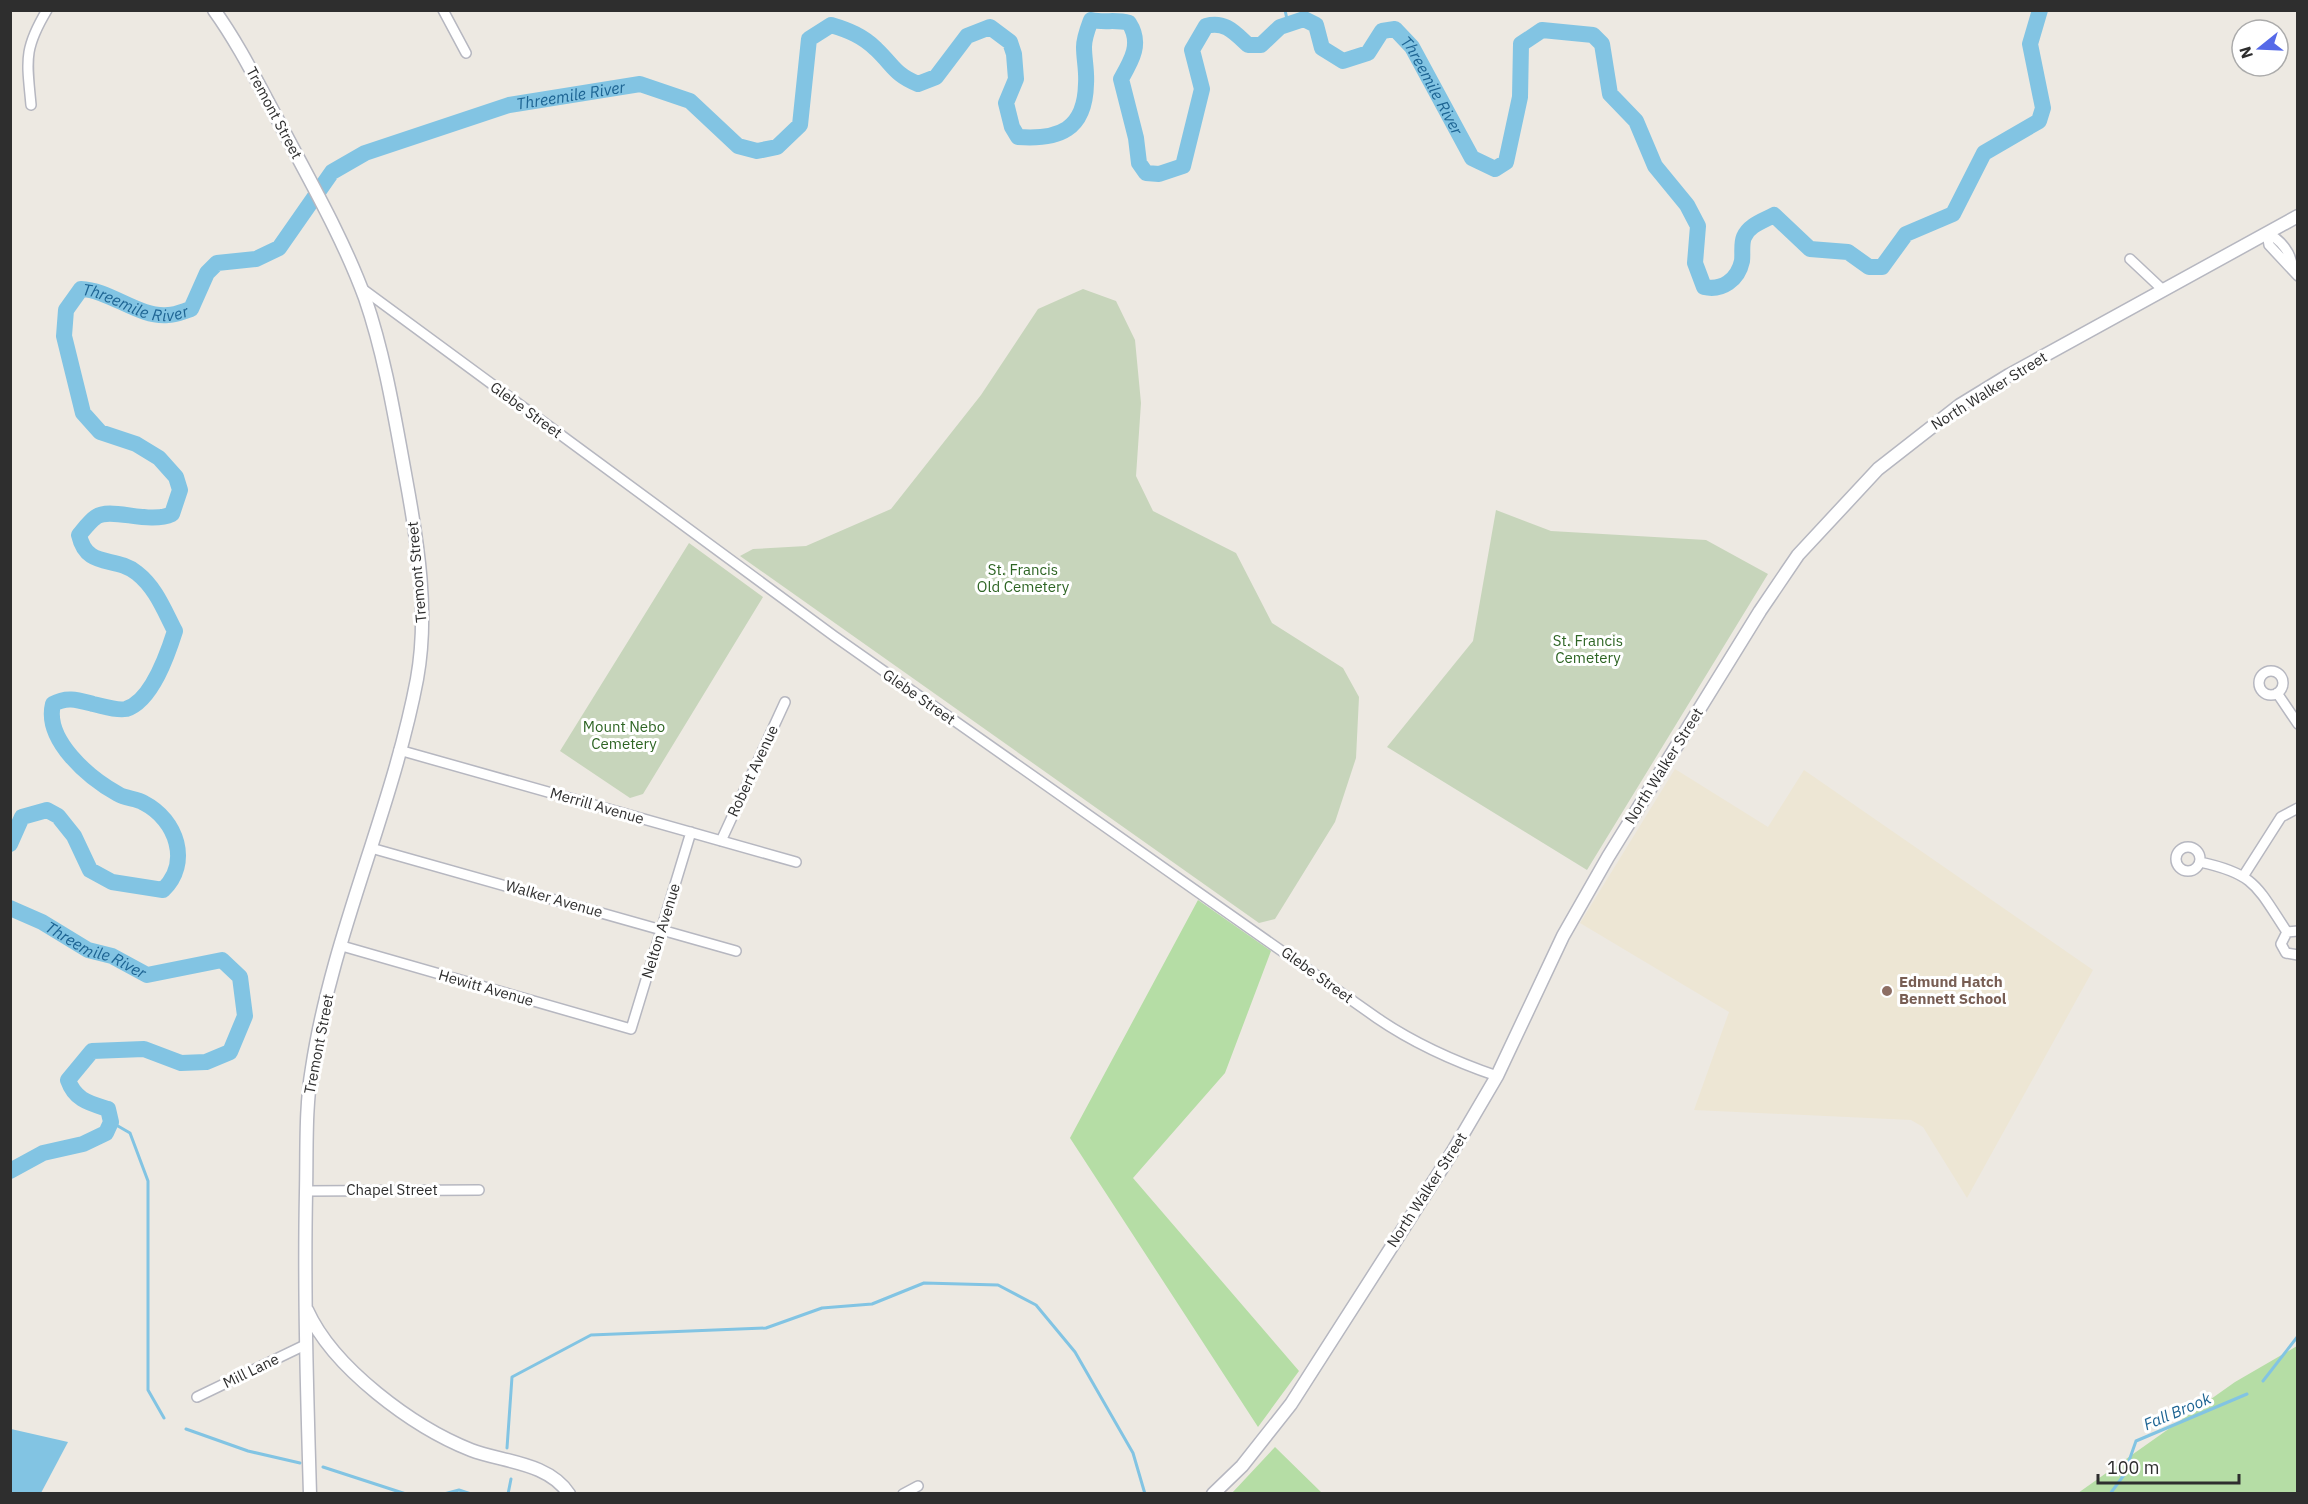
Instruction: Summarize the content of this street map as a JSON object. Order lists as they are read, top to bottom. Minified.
{"streets":{"main road":["Tremont Street","North Walker Street"],"street":["Glebe Street","Robert Avenue","Merrill Avenue","Walker Avenue","Nelton Avenue","Hewitt Avenue","Chapel Street","Mill Lane"]},"crossings":[["Tremont Street","Glebe Street"],["Tremont Street","Merrill Avenue"],["Tremont Street","Walker Avenue"],["Tremont Street","Hewitt Avenue"],["Tremont Street","Chapel Street"],["Tremont Street","Mill Lane"],["North Walker Street","Glebe Street"],["Robert Avenue","Merrill Avenue"],["Merrill Avenue","Nelton Avenue"],["Walker Avenue","Nelton Avenue"],["Nelton Avenue","Hewitt Avenue"]],"water":["Threemile River","Fall Brook"],"parks":["St. Francis Old Cemetery","St. Francis Cemetery","Mount Nebo Cemetery"],"places":["Edmund Hatch Bennett School"],"scale_bar":"100 m","north":"left"}
